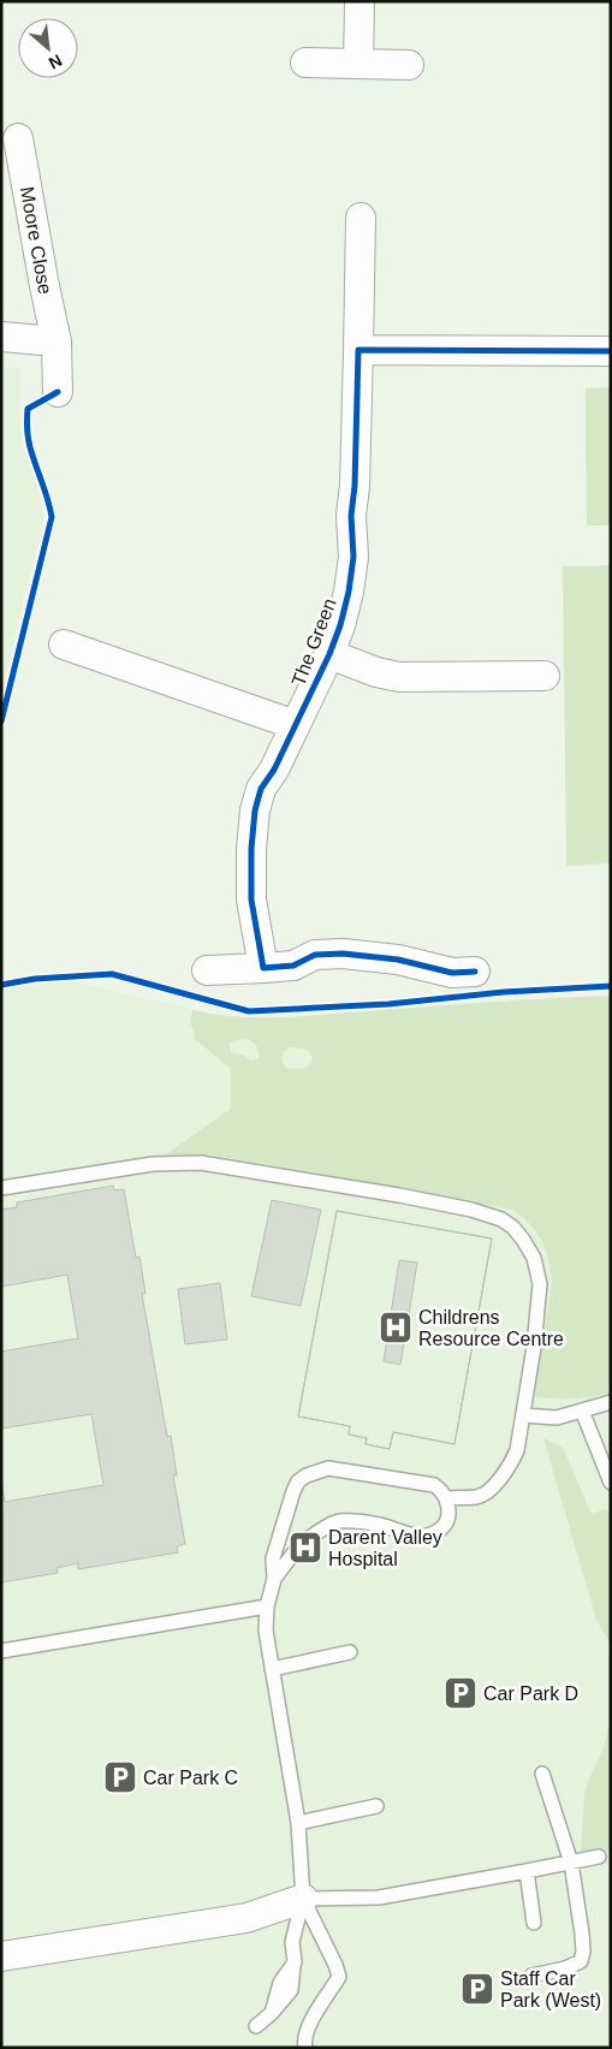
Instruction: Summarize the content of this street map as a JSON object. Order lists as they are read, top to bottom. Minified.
{"streets":{"street":["Moore Close","The Green"]},"places":{"hospital":["Childrens Resource Centre","Darent Valley Hospital"],"parking":["Car Park D","Car Park C","Staff Car Park (West)"]},"north":"bottom right"}
